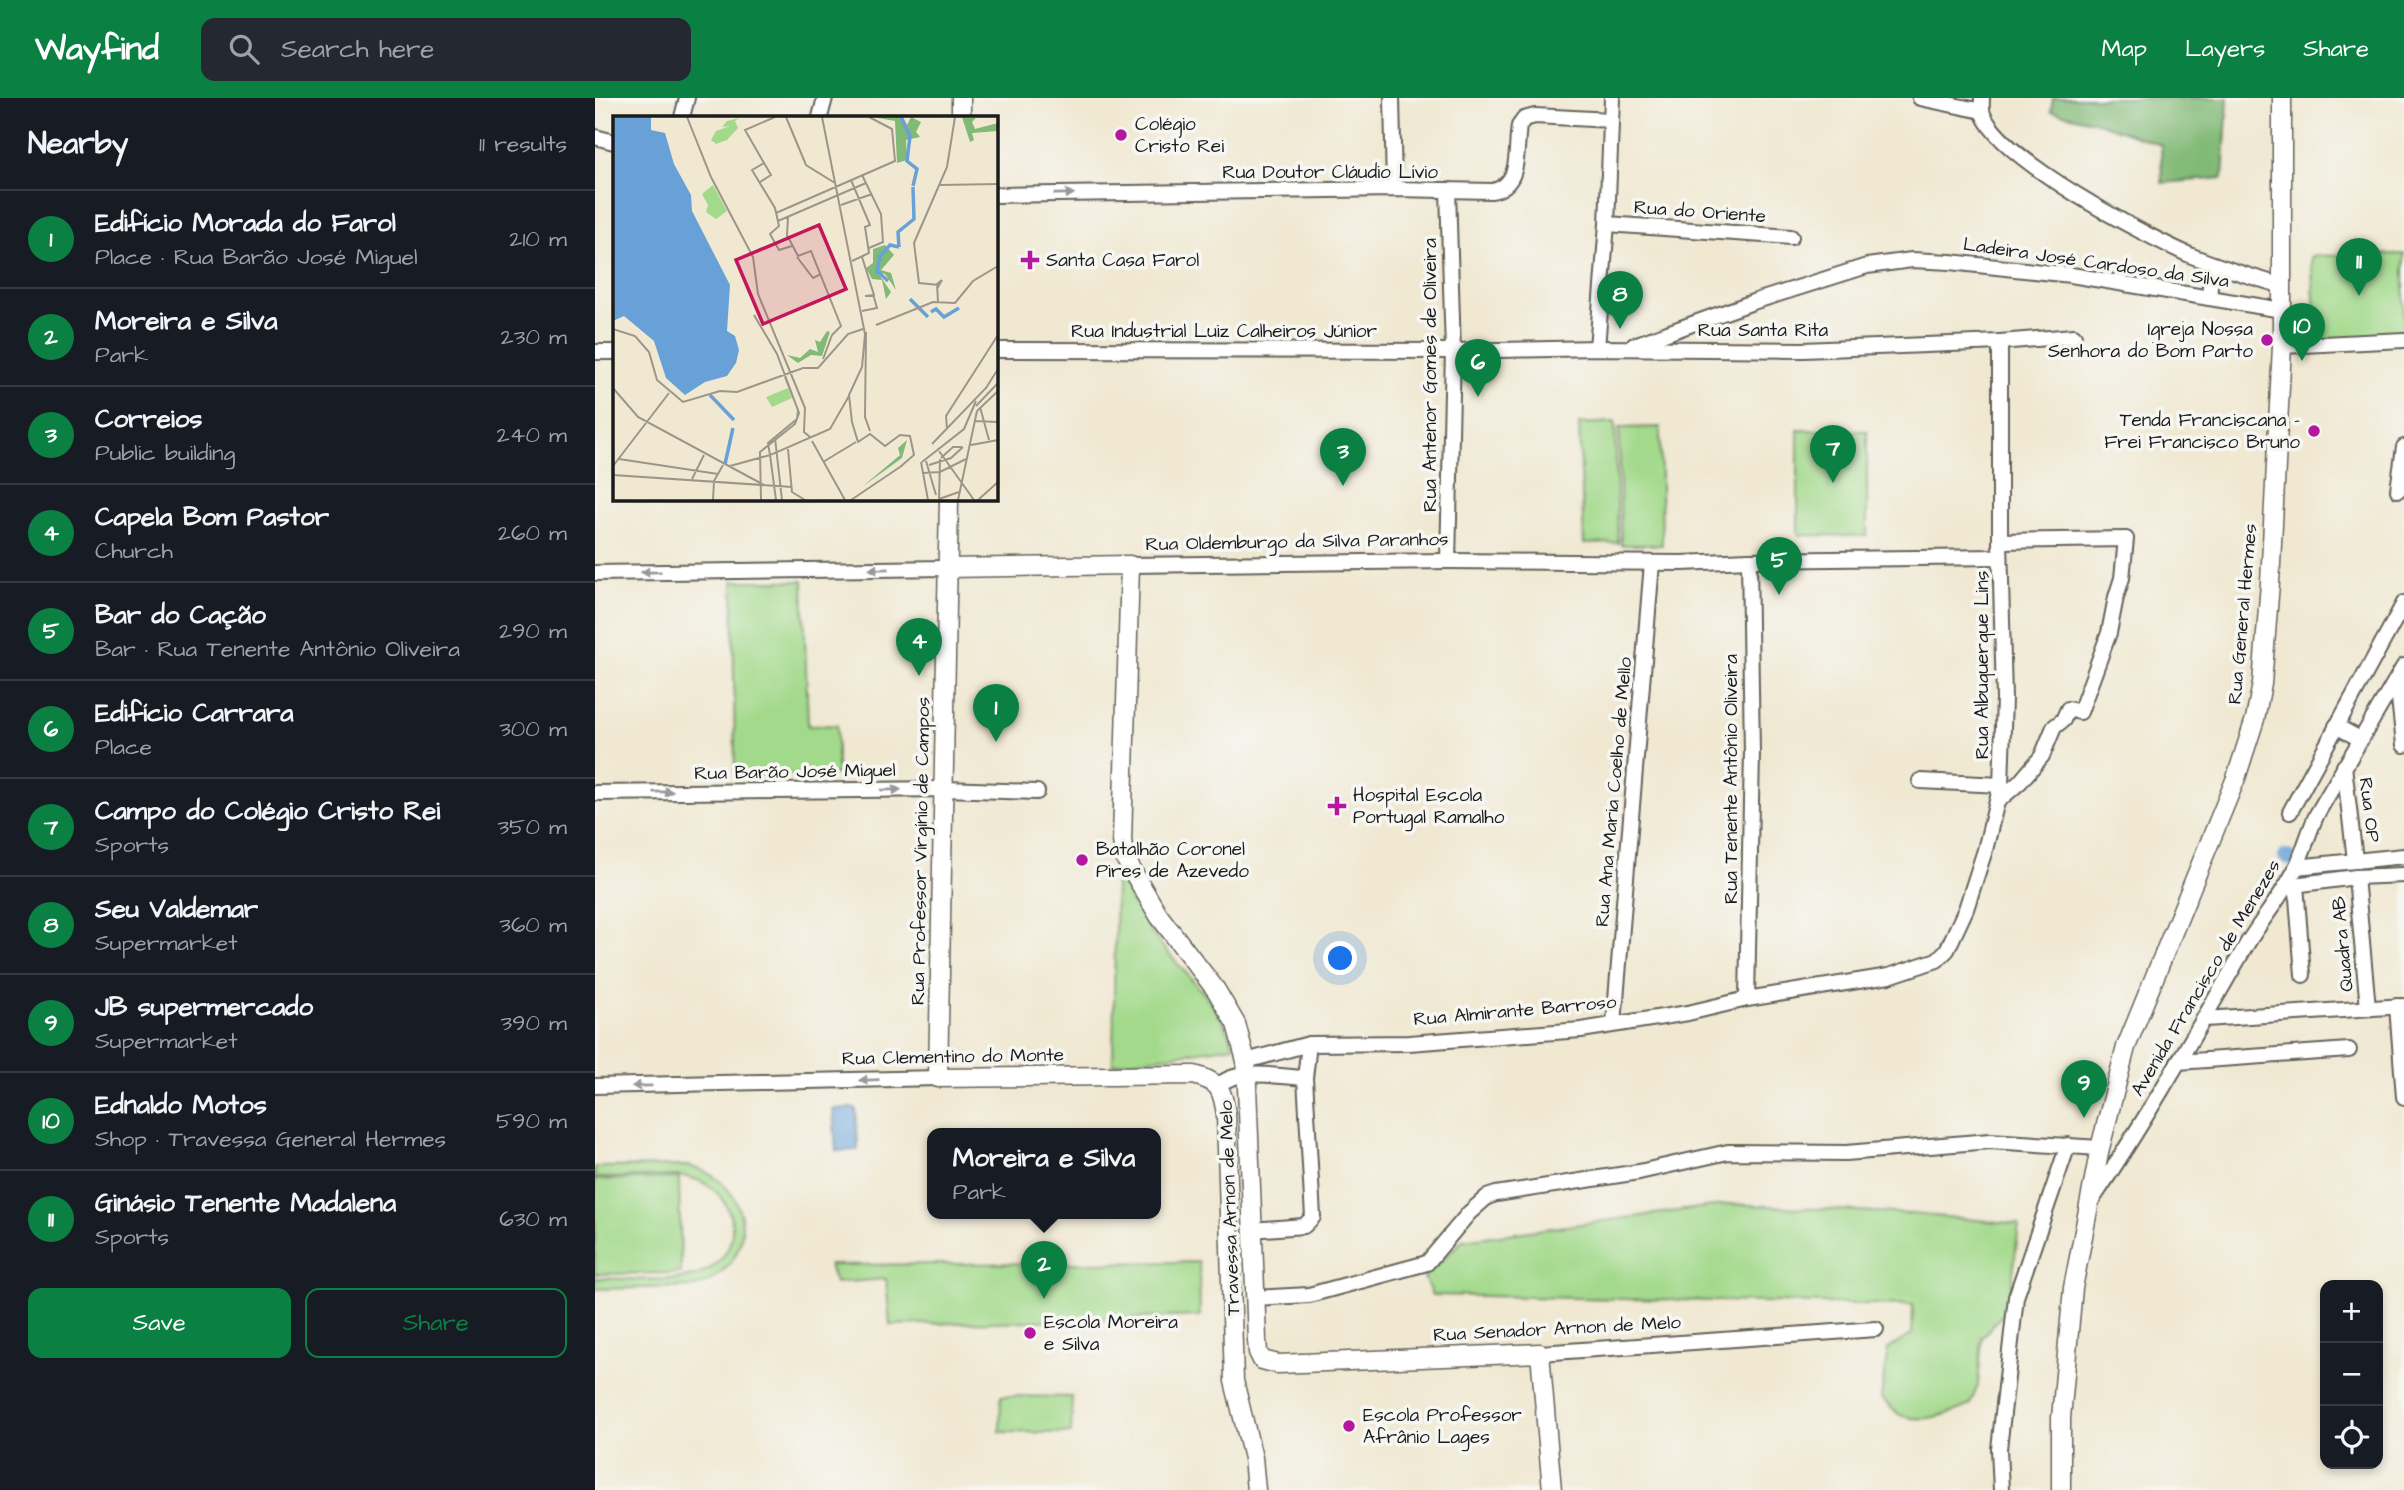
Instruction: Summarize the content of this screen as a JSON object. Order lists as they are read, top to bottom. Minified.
{"streets":{"street":["Rua Doutor Cláudio Lívio","Rua do Oriente","Ladeira José Cardoso da Silva","Rua Santa Rita","Rua Industrial Luiz Calheiros Júnior","Rua Antenor Gomes de Oliveira","Rua Oldemburgo da Silva Paranhos","Rua General Hermes","Rua Albuquerque Lins","Rua Barão José Miguel","Rua Tenente Antônio Oliveira","Rua Ana Maria Coelho de Mello","Rua OP","Rua Professor Virgínio de Campos","Quadra AB","Avenida Francisco de Menezes","Rua Almirante Barroso","Rua Clementino do Monte","Travessa Arnon de Melo","Rua Senador Arnon de Melo"]},"crossings":[["Rua Doutor Cláudio Lívio","Rua Antenor Gomes de Oliveira"],["Ladeira José Cardoso da Silva","Rua Santa Rita"],["Ladeira José Cardoso da Silva","Rua General Hermes"],["Rua Santa Rita","Rua Industrial Luiz Calheiros Júnior"],["Rua Santa Rita","Rua Antenor Gomes de Oliveira"],["Rua Santa Rita","Rua Albuquerque Lins"],["Rua Industrial Luiz Calheiros Júnior","Rua Antenor Gomes de Oliveira"],["Rua Antenor Gomes de Oliveira","Rua Oldemburgo da Silva Paranhos"],["Rua Oldemburgo da Silva Paranhos","Rua Albuquerque Lins"],["Rua Oldemburgo da Silva Paranhos","Rua Tenente Antônio Oliveira"],["Rua Oldemburgo da Silva Paranhos","Rua Ana Maria Coelho de Mello"],["Rua Oldemburgo da Silva Paranhos","Rua Professor Virgínio de Campos"],["Rua Oldemburgo da Silva Paranhos","Travessa Arnon de Melo"],["Rua General Hermes","Avenida Francisco de Menezes"],["Rua Albuquerque Lins","Rua Almirante Barroso"],["Rua Barão José Miguel","Rua Professor Virgínio de Campos"],["Rua Tenente Antônio Oliveira","Rua Almirante Barroso"],["Rua Ana Maria Coelho de Mello","Rua Almirante Barroso"],["Rua OP","Avenida Francisco de Menezes"],["Rua Professor Virgínio de Campos","Rua Clementino do Monte"],["Rua Almirante Barroso","Travessa Arnon de Melo"],["Travessa Arnon de Melo","Rua Senador Arnon de Melo"]],"one_way":["Rua Doutor Cláudio Lívio","Rua Barão José Miguel","Rua Clementino do Monte"],"places":{"other":["Colégio Cristo Rei","Igreja Nossa Senhora do Bom Parto","Tenda Franciscana - Frei Francisco Bruno","Batalhão Coronel Pires de Azevedo","Escola Moreira e Silva","Escola Professor Afrânio Lages"],"health":["Santa Casa Farol","Hospital Escola Portugal Ramalho"]},"page":{"header":"Wayfind","search":"Search here","nav":["Map","Layers","Share"],"heading":["Nearby","11 results"],"list":[{"mark":"1","name":"Edifício Morada do Farol","note":"Place · Rua Barão José Miguel","value":"210 m"},{"mark":"2","name":"Moreira e Silva","note":"Park","value":"230 m"},{"mark":"3","name":"Correios","note":"Public building","value":"240 m"},{"mark":"4","name":"Capela Bom Pastor","note":"Church","value":"260 m"},{"mark":"5","name":"Bar do Cação","note":"Bar · Rua Tenente Antônio Oliveira","value":"290 m"},{"mark":"6","name":"Edifício Carrara","note":"Place","value":"300 m"},{"mark":"7","name":"Campo do Colégio Cristo Rei","note":"Sports","value":"350 m"},{"mark":"8","name":"Seu Valdemar","note":"Supermarket","value":"360 m"},{"mark":"9","name":"JB supermercado","note":"Supermarket","value":"390 m"},{"mark":"10","name":"Ednaldo Motos","note":"Shop · Travessa General Hermes","value":"590 m"},{"mark":"11","name":"Ginásio Tenente Madalena","note":"Sports","value":"630 m"}],"pins":["11","8","10","6","7","3","5","4","1","9","2"],"popup":["Moreira e Silva","Park"],"buttons":["Save","Share"],"map_buttons":["+","−"]}}
